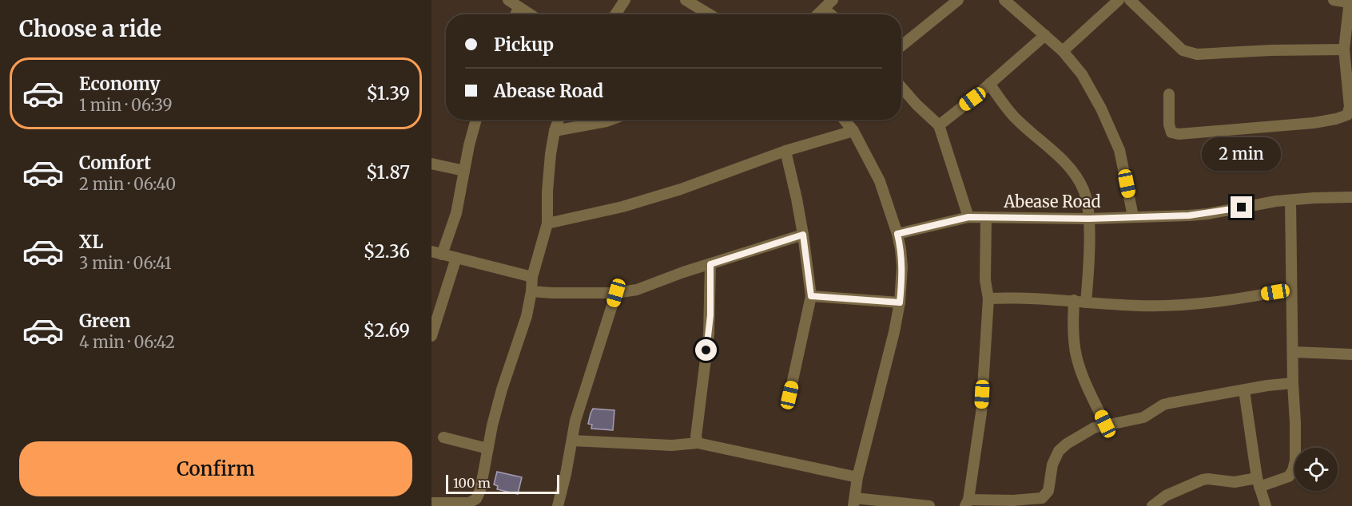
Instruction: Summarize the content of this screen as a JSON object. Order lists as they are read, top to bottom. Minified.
{"streets":{"street":["Abease Road"]},"scale_bar":"100 m","page":{"heading":"Choose a ride","banner":["Pickup","Abease Road"],"list":[{"name":"Economy","note":"1 min · 06:39","value":"$1.39"},{"name":"Comfort","note":"2 min · 06:40","value":"$1.87"},{"name":"XL","note":"3 min · 06:41","value":"$2.36"},{"name":"Green","note":"4 min · 06:42","value":"$2.69"}],"bubble":"2 min","buttons":"Confirm","scale":"100 m"}}
